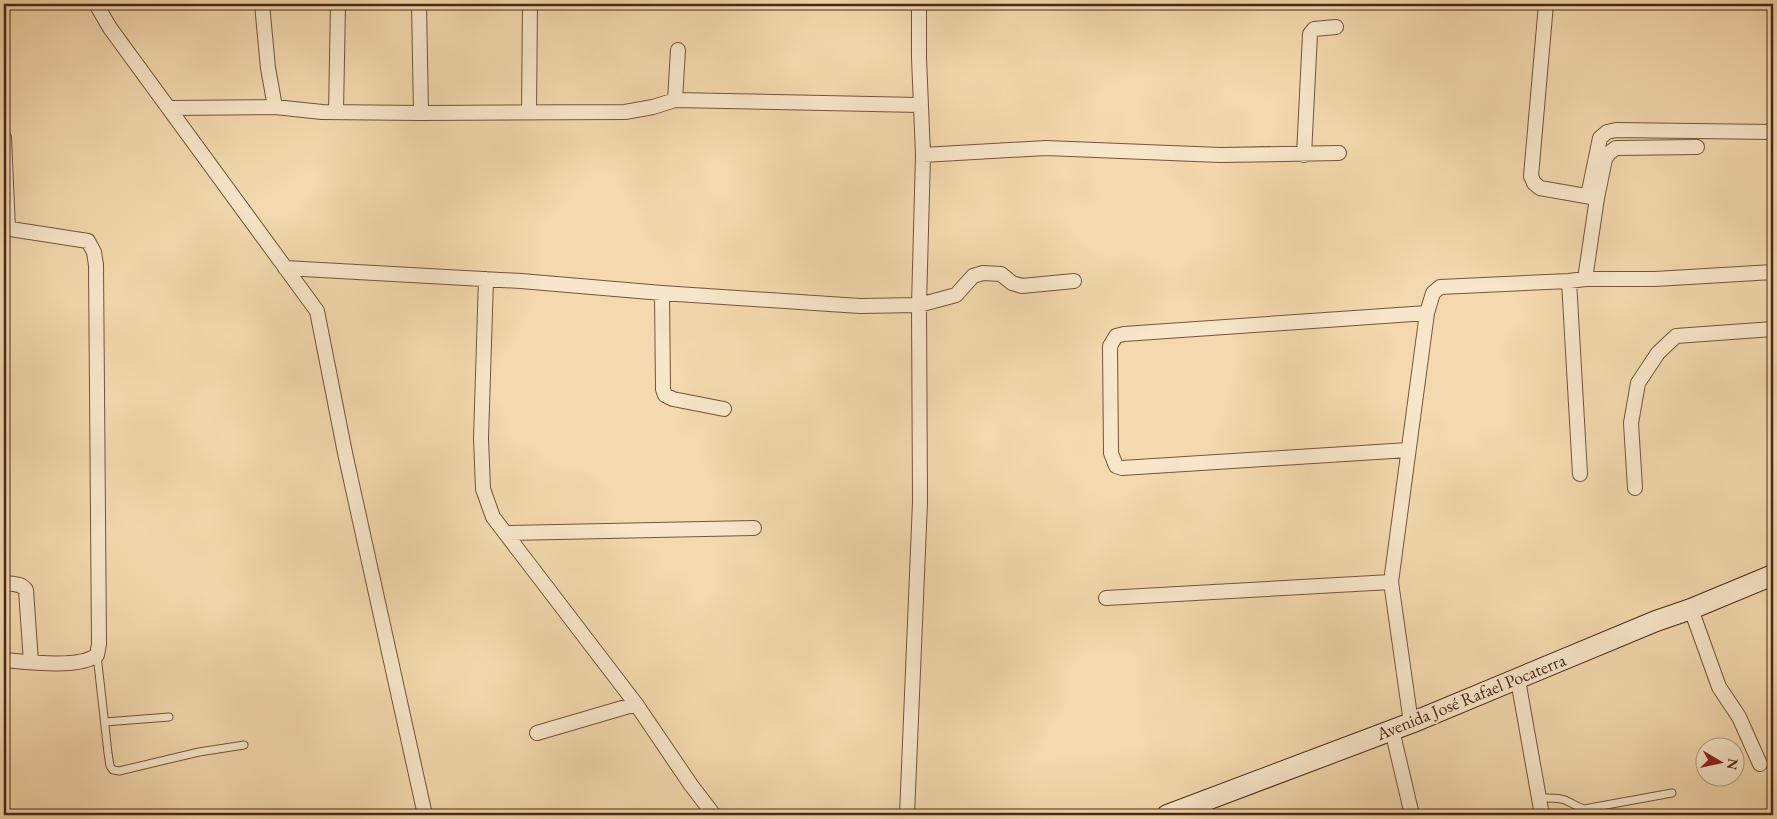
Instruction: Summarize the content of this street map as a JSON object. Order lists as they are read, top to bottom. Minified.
{"streets":{"street":["Avenida José Rafael Pocaterra"]},"north":"right"}
